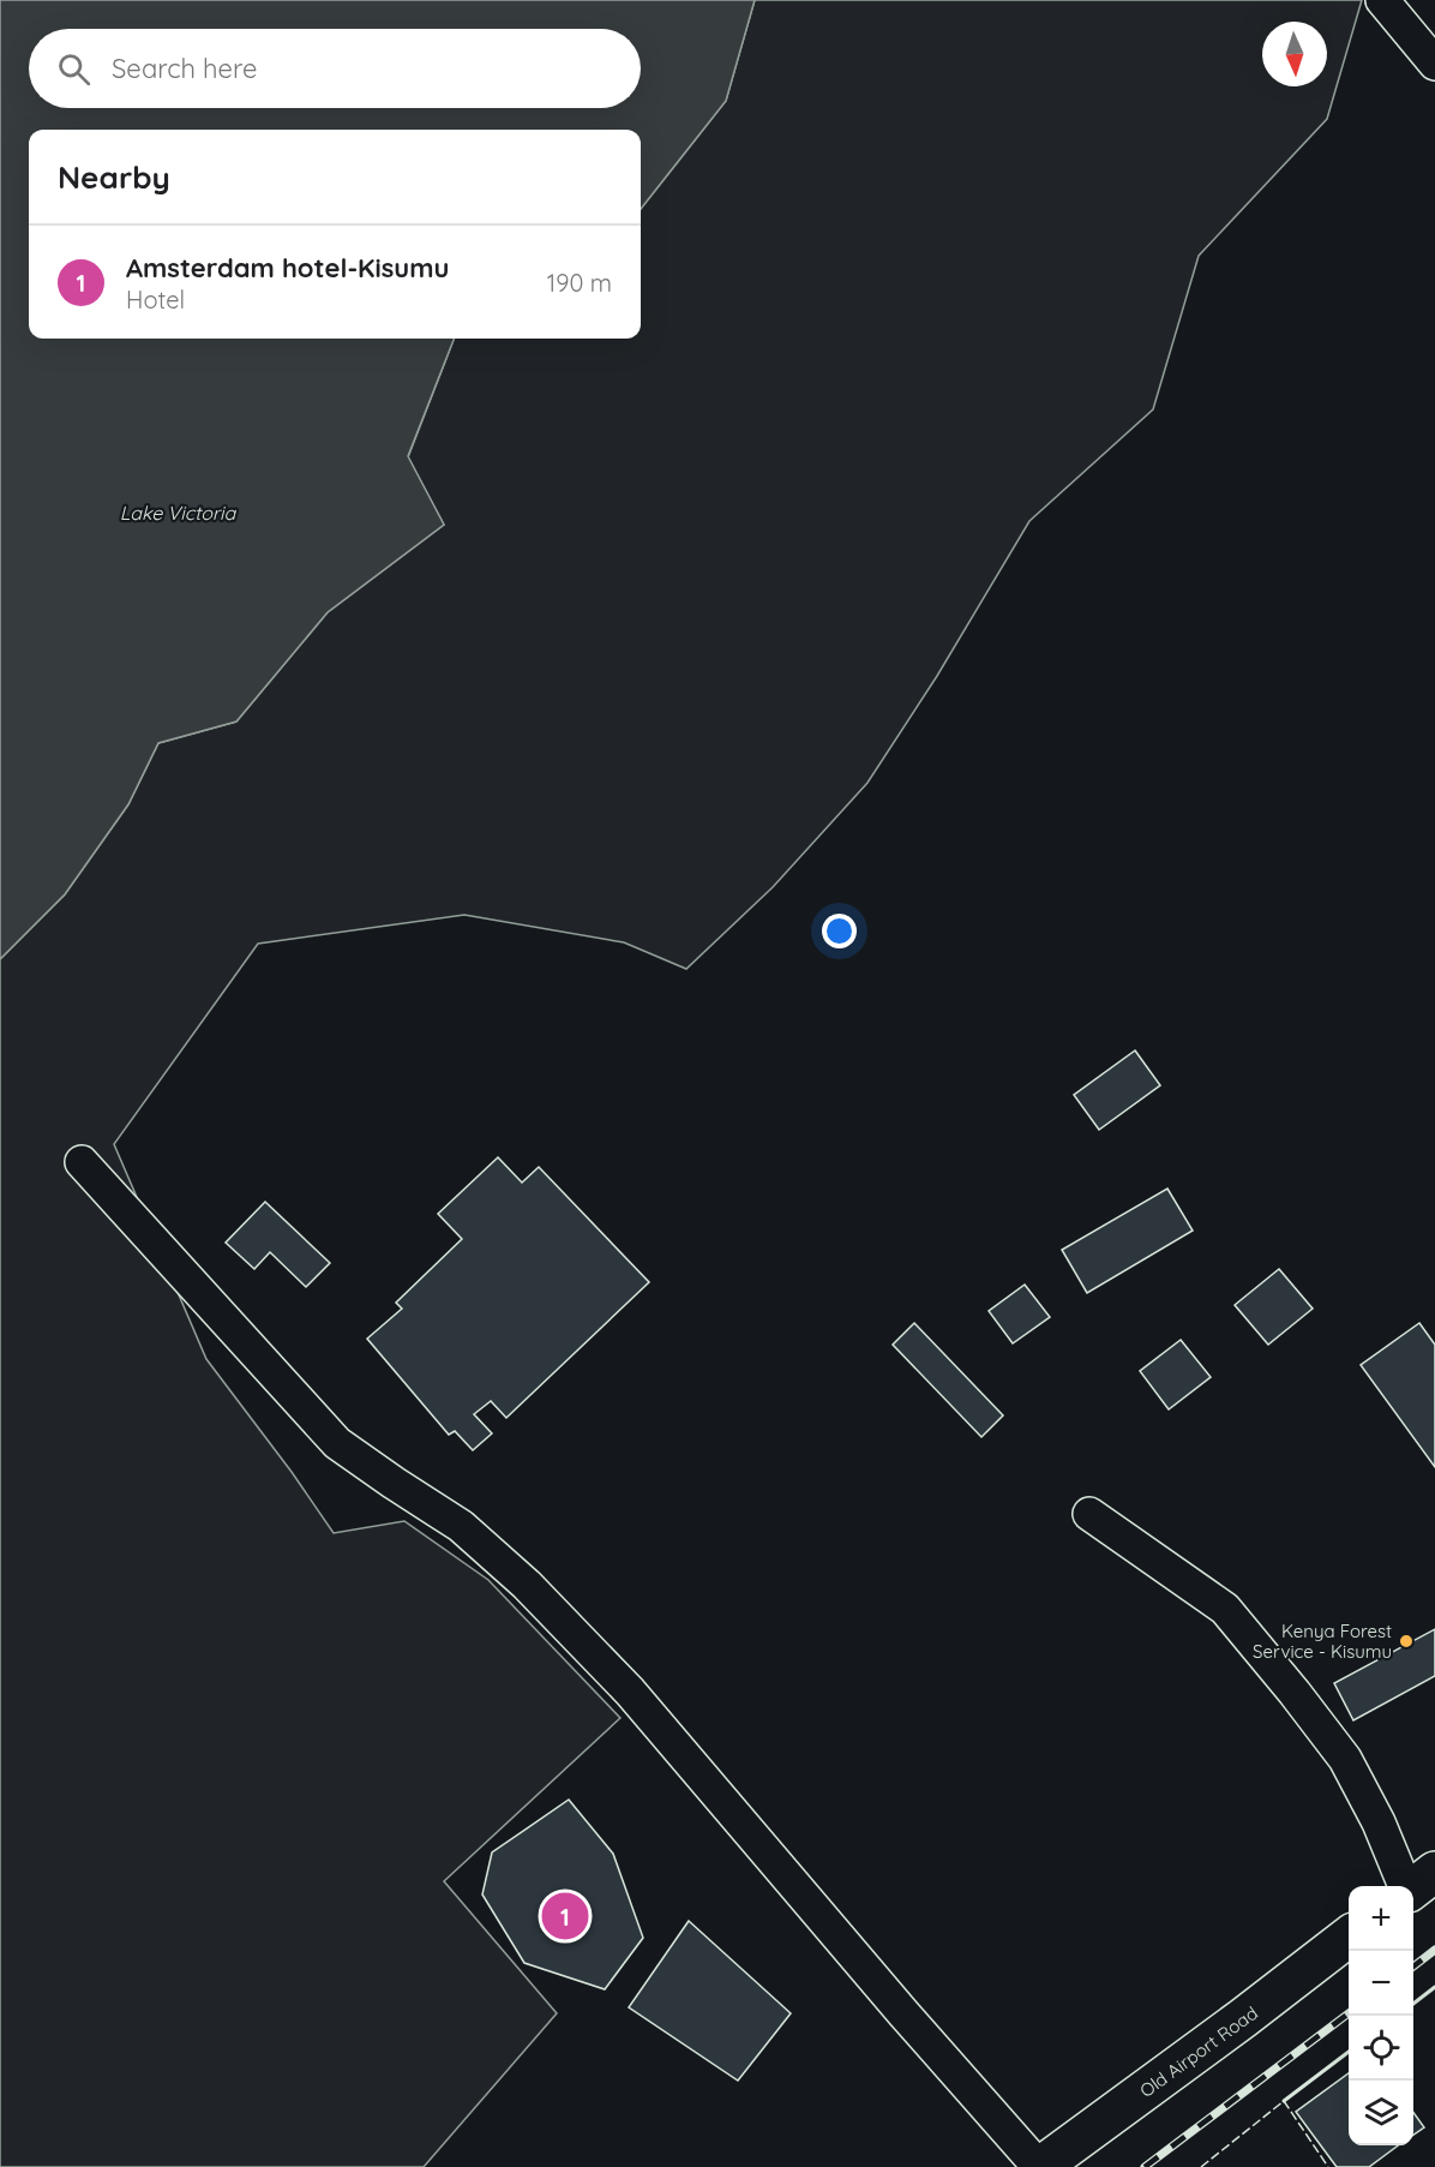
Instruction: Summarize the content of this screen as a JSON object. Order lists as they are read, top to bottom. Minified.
{"streets":{"main road":["Old Airport Road"]},"water":["Lake Victoria"],"places":["Kenya Forest Service - Kisumu"],"north":"bottom","page":{"search":"Search here","heading":"Nearby","list":[{"mark":"1","name":"Amsterdam hotel-Kisumu","note":"Hotel","value":"190 m"}],"map_buttons":["+","−"],"pins":"1"}}
